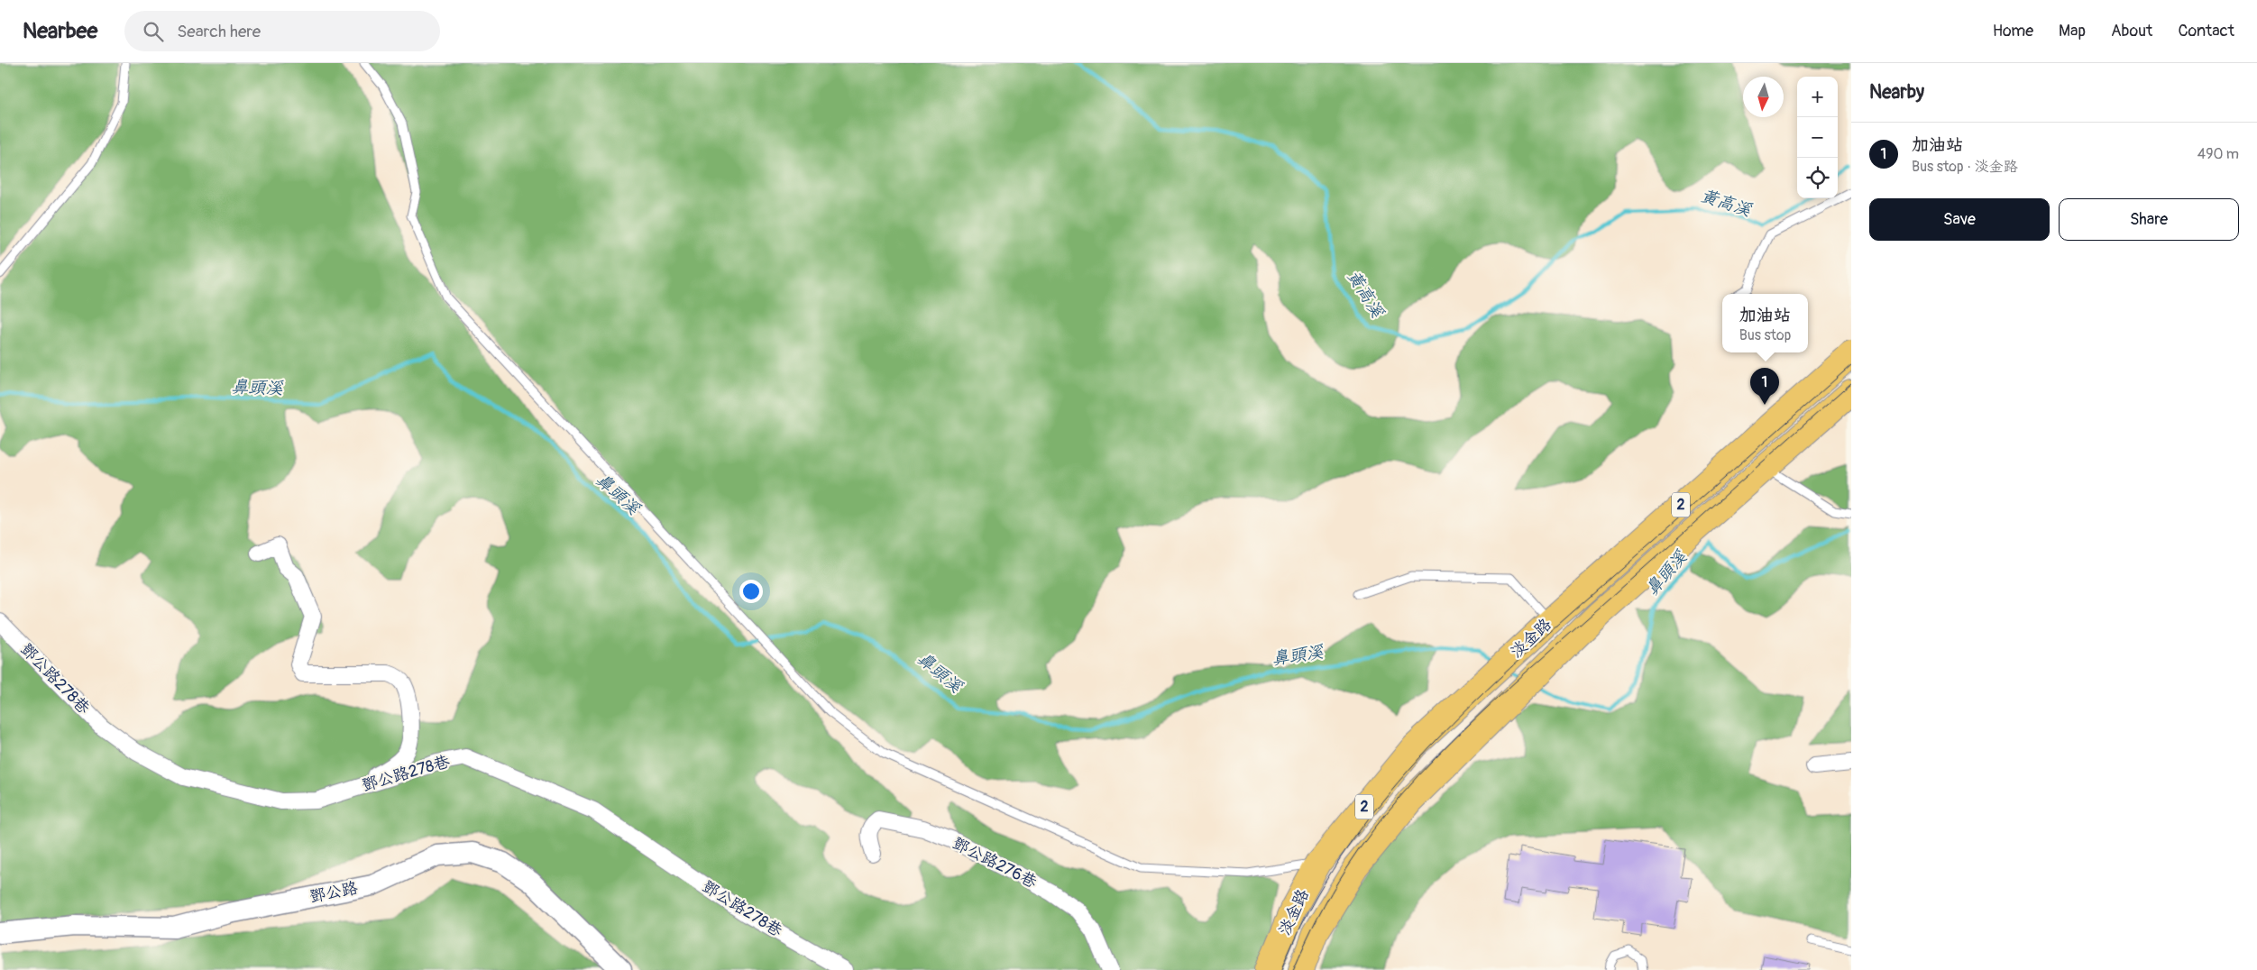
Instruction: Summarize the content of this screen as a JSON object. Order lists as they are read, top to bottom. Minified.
{"streets":{"main road":["2","淡金路"],"street":["鄧公路278巷","鄧公路276巷","鄧公路"]},"water":["黃高溪","鼻頭溪"],"north":"bottom","page":{"header":"Nearbee","search":"Search here","nav":["Home","Map","About","Contact"],"heading":"Nearby","map_buttons":["+","−"],"list":[{"mark":"1","name":"加油站","note":"Bus stop · 淡金路","value":"490 m"}],"buttons":["Save","Share"],"popup":["加油站","Bus stop"],"pins":"1"}}
